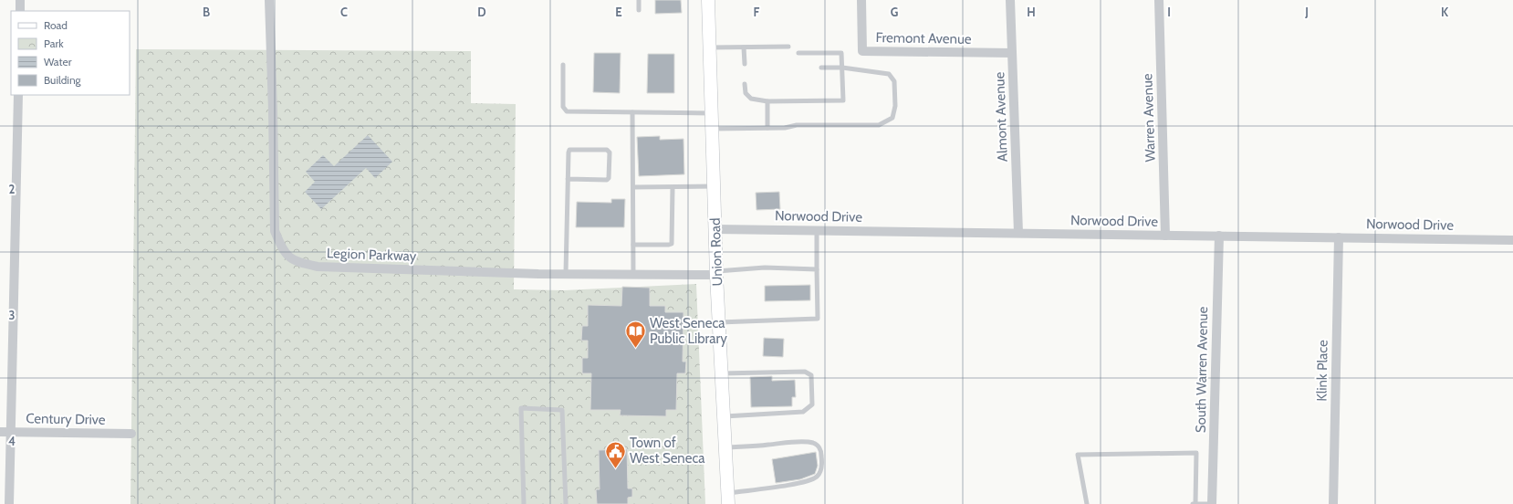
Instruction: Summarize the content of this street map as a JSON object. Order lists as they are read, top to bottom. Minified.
{"streets":{"main road":["Union Road"],"street":["Fremont Avenue","Almont Avenue","Warren Avenue","Norwood Drive","Legion Parkway","South Warren Avenue","Klink Place","Century Drive"]},"crossings":[["Fremont Avenue","Almont Avenue"],["Almont Avenue","Norwood Drive"],["Warren Avenue","Norwood Drive"],["Norwood Drive","Union Road"],["Norwood Drive","South Warren Avenue"],["Norwood Drive","Klink Place"],["Union Road","Legion Parkway"]],"places":{"library":["West Seneca Public Library"],"public building":["Town of West Seneca"]},"legend":["Road","Park","Water","Building"],"grid":{"columns":["B","C","D","E","F","G","H","I","J","K"],"rows":["2","3","4"]}}
